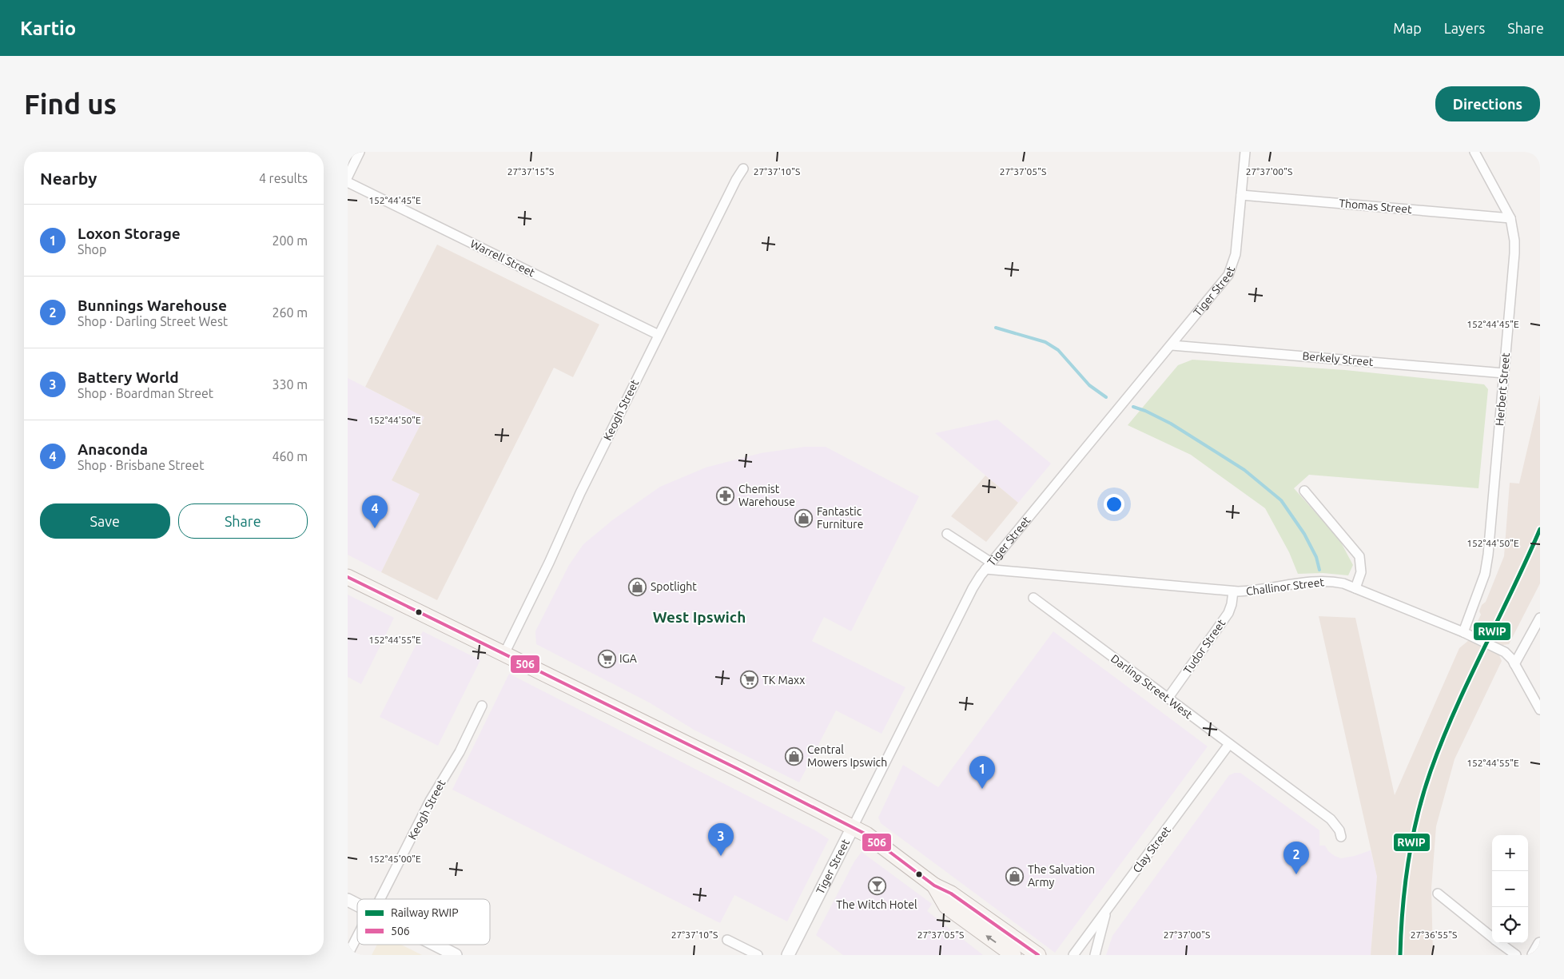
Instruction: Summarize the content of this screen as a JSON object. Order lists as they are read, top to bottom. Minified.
{"streets":{"street":["Thomas Street","Warrell Street","Tiger Street","Berkely Street","Herbert Street","Keogh Street","Challinor Street","Tudor Street","Darling Street West","Clay Street"]},"crossings":[["Thomas Street","Tiger Street"],["Thomas Street","Herbert Street"],["Warrell Street","Keogh Street"],["Tiger Street","Berkely Street"],["Tiger Street","Challinor Street"],["Berkely Street","Herbert Street"],["Herbert Street","Challinor Street"],["Challinor Street","Tudor Street"],["Tudor Street","Darling Street West"],["Darling Street West","Clay Street"]],"districts":["West Ipswich"],"places":{"pharmacy":["Chemist Warehouse"],"shop":["Fantastic Furniture","Spotlight","Central Mowers Ipswich","The Salvation Army"],"supermarket":["IGA","TK Maxx"],"bar":["The Witch Hotel"]},"lines":["rail line RWIP","transit line 506"],"legend":["Railway RWIP","506"],"page":{"header":"Kartio","nav":["Map","Layers","Share"],"buttons":["Directions",["Save","Share"]],"title":"Find us","heading":["Nearby","4 results"],"list":[{"mark":"1","name":"Loxon Storage","note":"Shop","value":"200 m"},{"mark":"2","name":"Bunnings Warehouse","note":"Shop · Darling Street West","value":"260 m"},{"mark":"3","name":"Battery World","note":"Shop · Boardman Street","value":"330 m"},{"mark":"4","name":"Anaconda","note":"Shop · Brisbane Street","value":"460 m"}],"pins":["4","1","3","2"],"map_buttons":["+","−"]},"coordinates":["27°37'15\"S","27°37'10\"S","27°37'05\"S","27°37'00\"S","152°44'45\"E","152°44'50\"E","152°44'55\"E","152°45'00\"E","27°36'55\"S"]}
